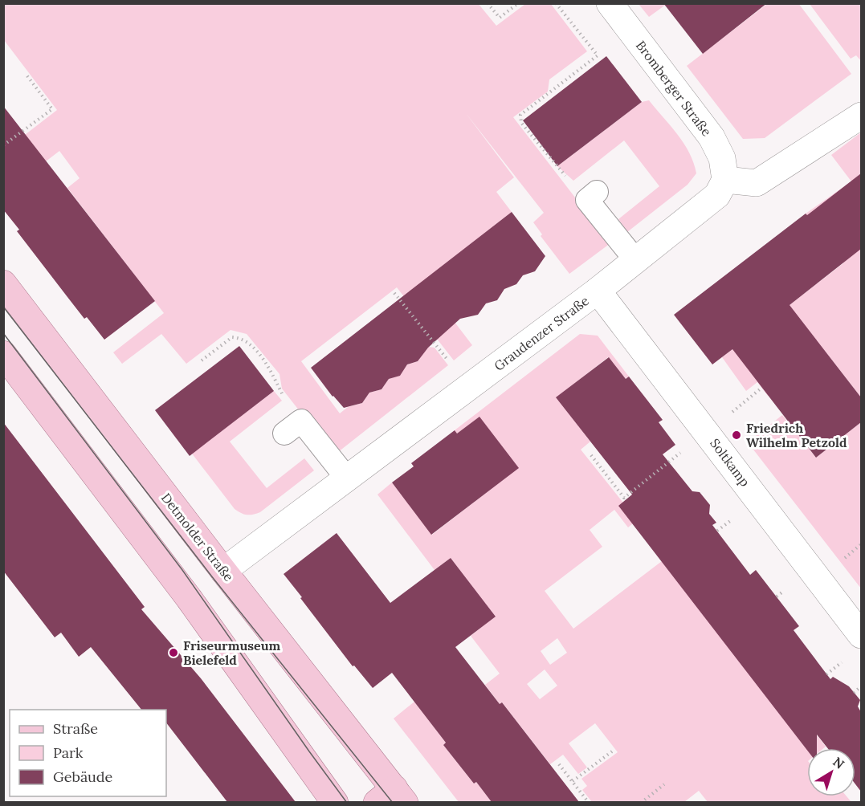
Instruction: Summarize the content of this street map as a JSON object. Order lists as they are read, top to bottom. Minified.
{"streets":{"main road":["Detmolder Straße"],"street":["Bromberger Straße","Graudenzer Straße","Soltkamp"]},"crossings":[["Bromberger Straße","Graudenzer Straße"],["Graudenzer Straße","Soltkamp"],["Graudenzer Straße","Detmolder Straße"]],"places":["Friedrich Wilhelm Petzold","Friseurmuseum Bielefeld"],"legend":["Straße","Park","Gebäude"],"north":"top right"}
